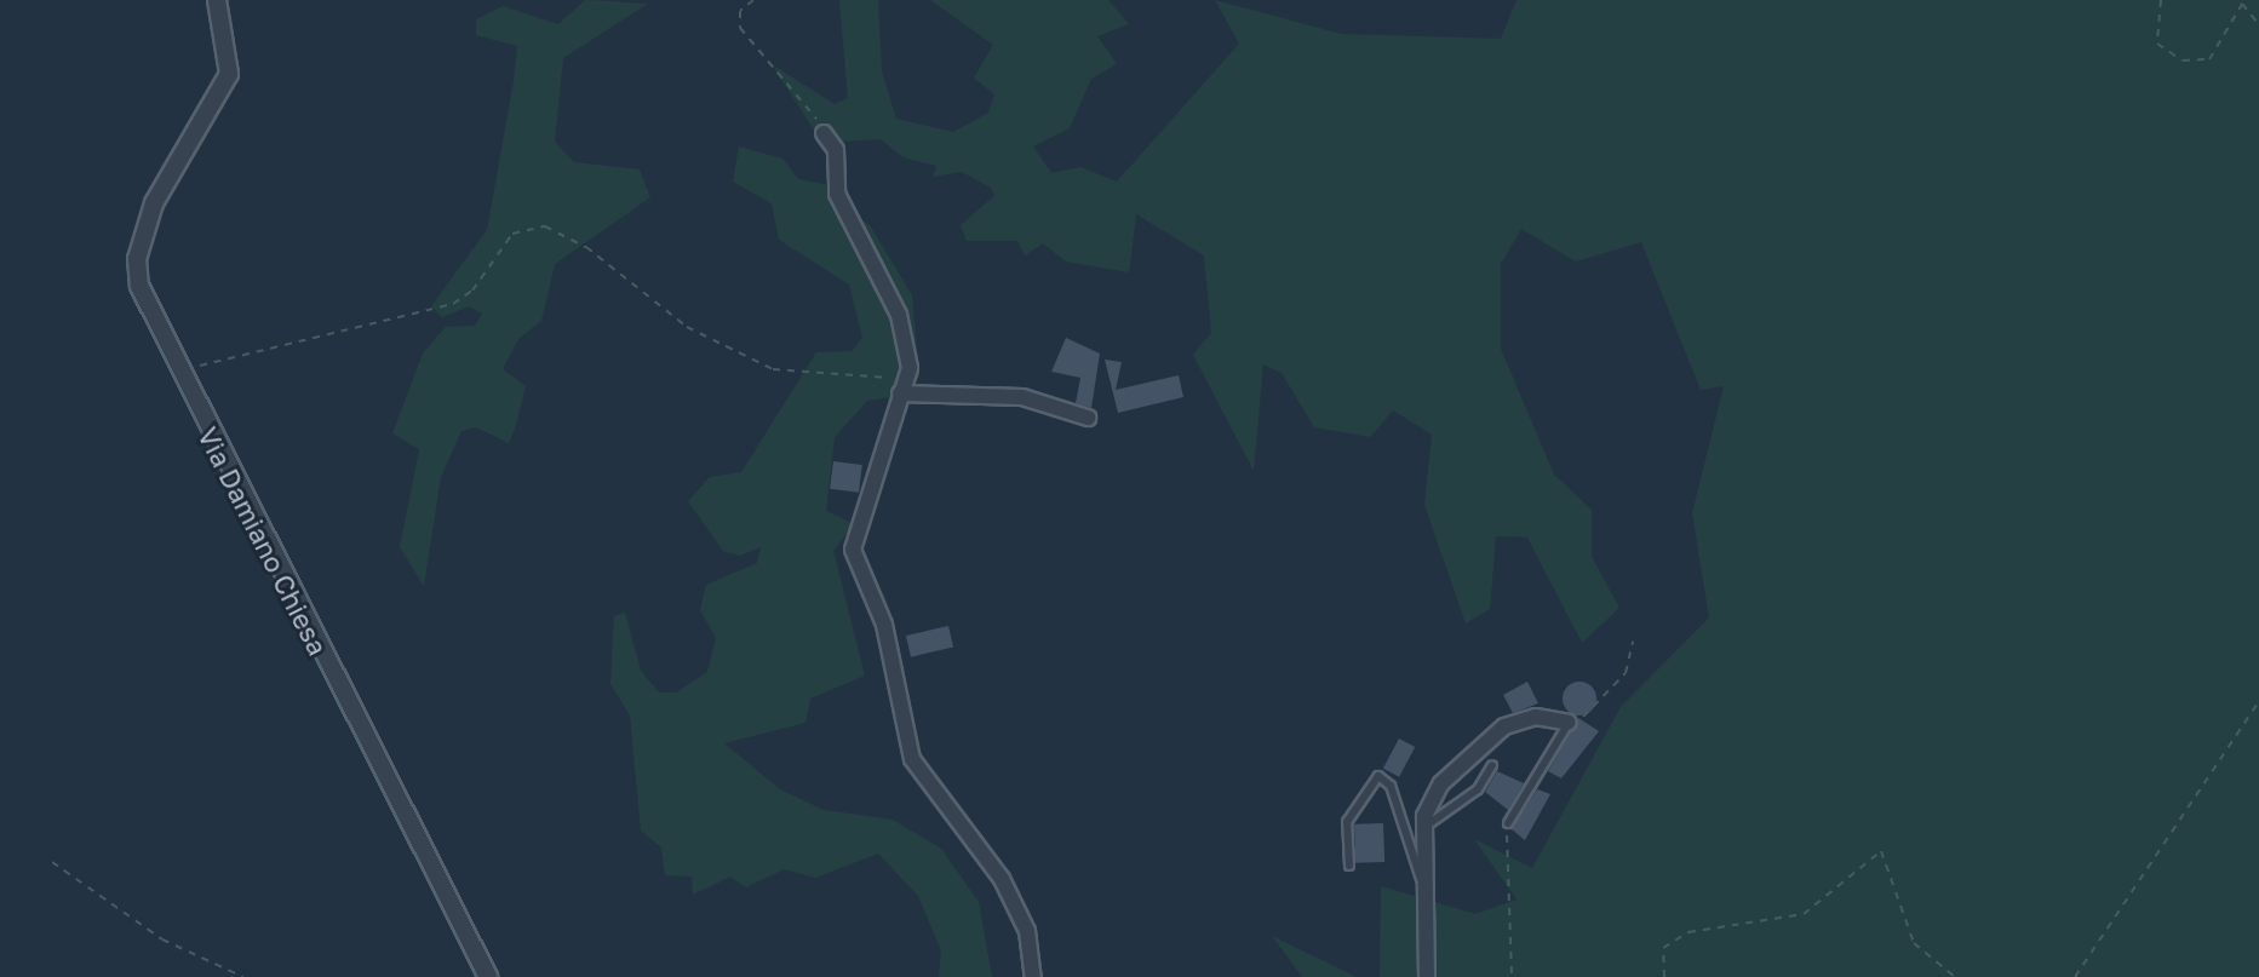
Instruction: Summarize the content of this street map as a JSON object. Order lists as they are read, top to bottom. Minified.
{"streets":{"street":["Via Damiano Chiesa"]}}
